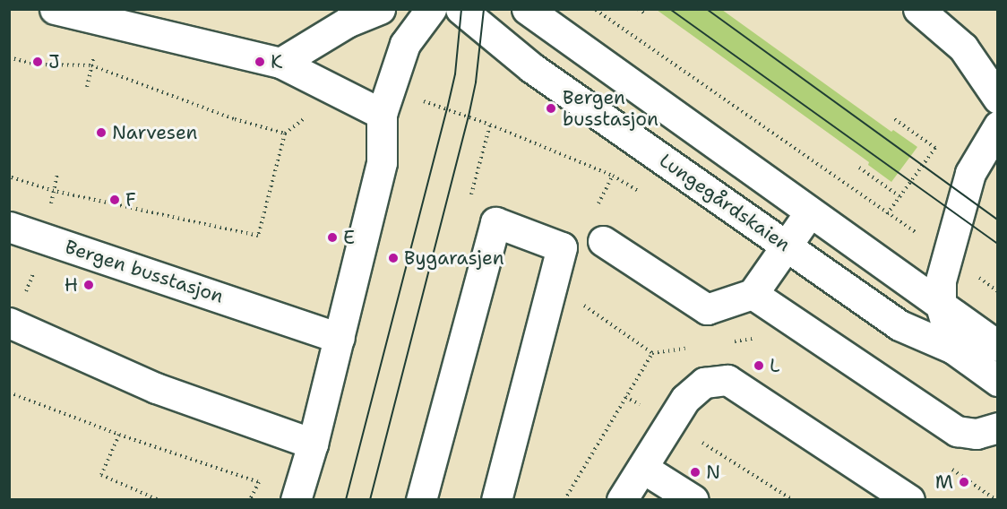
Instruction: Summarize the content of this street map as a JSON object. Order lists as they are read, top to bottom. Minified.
{"streets":{"main road":["Lungegårdskaien","Bergen busstasjon"]},"places":["J","K","Bergen busstasjon","Narvesen","F","E","Bygarasjen","H","L","N","M"]}
